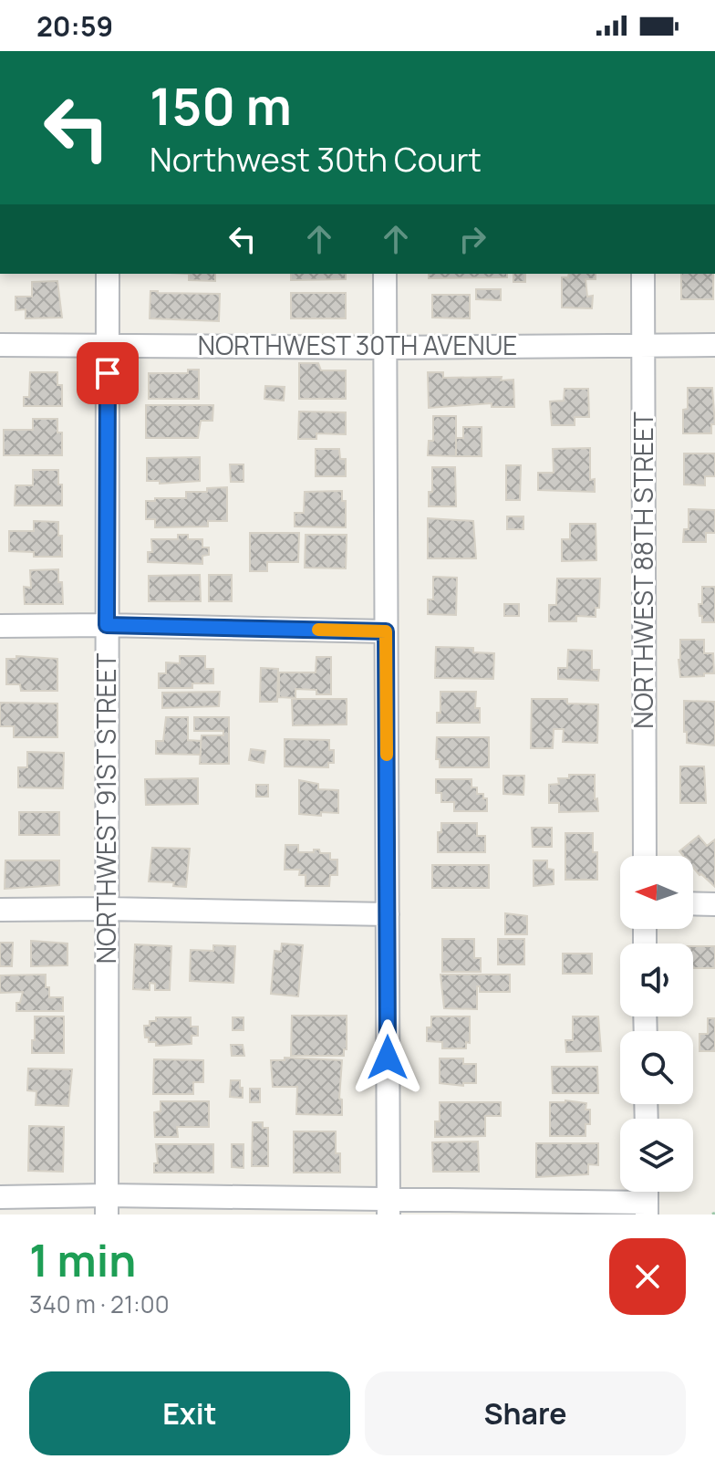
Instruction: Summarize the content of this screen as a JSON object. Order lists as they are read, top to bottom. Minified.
{"streets":{"street":["NORTHWEST 30TH AVENUE","NORTHWEST 88TH STREET","NORTHWEST 91ST STREET"]},"crossings":[["NORTHWEST 30TH AVENUE","NORTHWEST 88TH STREET"],["NORTHWEST 30TH AVENUE","NORTHWEST 91ST STREET"]],"north":"left","page":{"status":"20:59","turn":["150 m","Northwest 30th Court"],"heading":["1 min","340 m · 21:00"],"buttons":["Exit","Share"]}}
